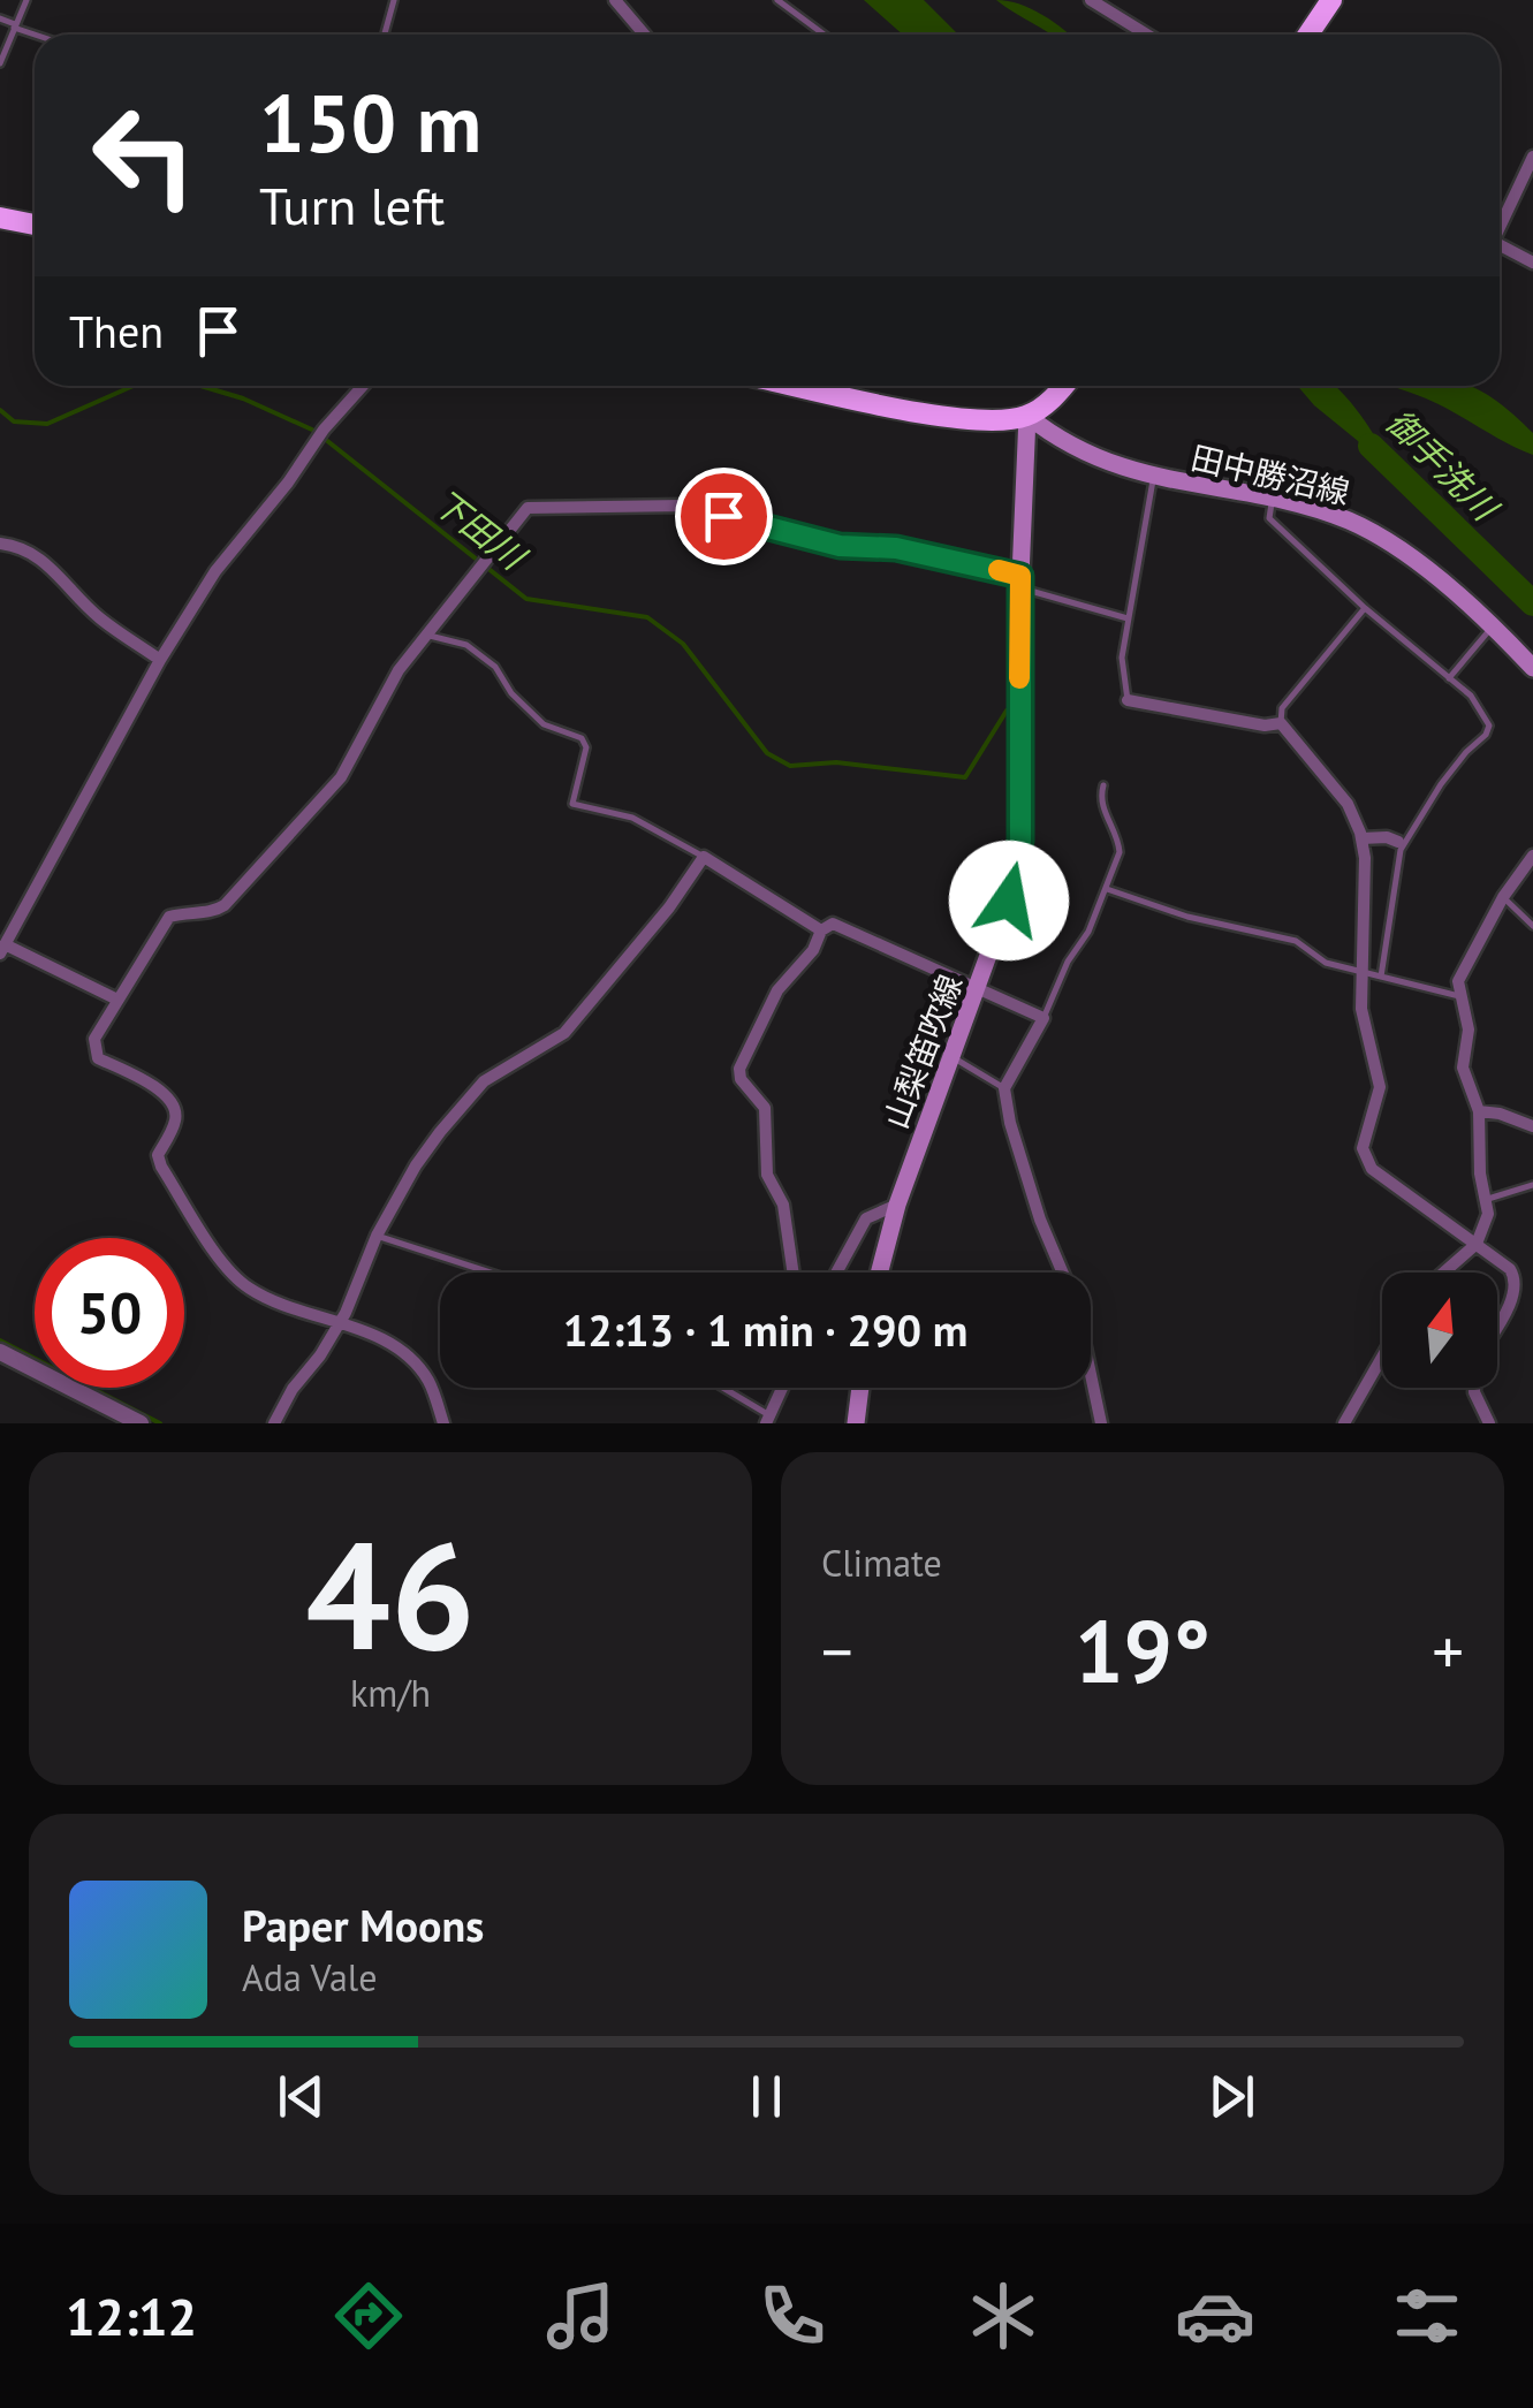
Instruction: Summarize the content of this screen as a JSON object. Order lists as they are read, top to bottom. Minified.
{"streets":{"main road":["田中勝沼線","山梨笛吹線"]},"crossings":[["田中勝沼線","山梨笛吹線"]],"water":["御手洗川","下田川"],"north":"top","page":{"turn":["150 m","Turn left"],"then":"Then","limit":"50","trip":"12:13 · 1 min · 290 m","tile":[["46","km/h"],"Climate"],"heat":["−","19°","+"],"song":["Paper Moons","Ada Vale"],"tabs":"12:12"}}
